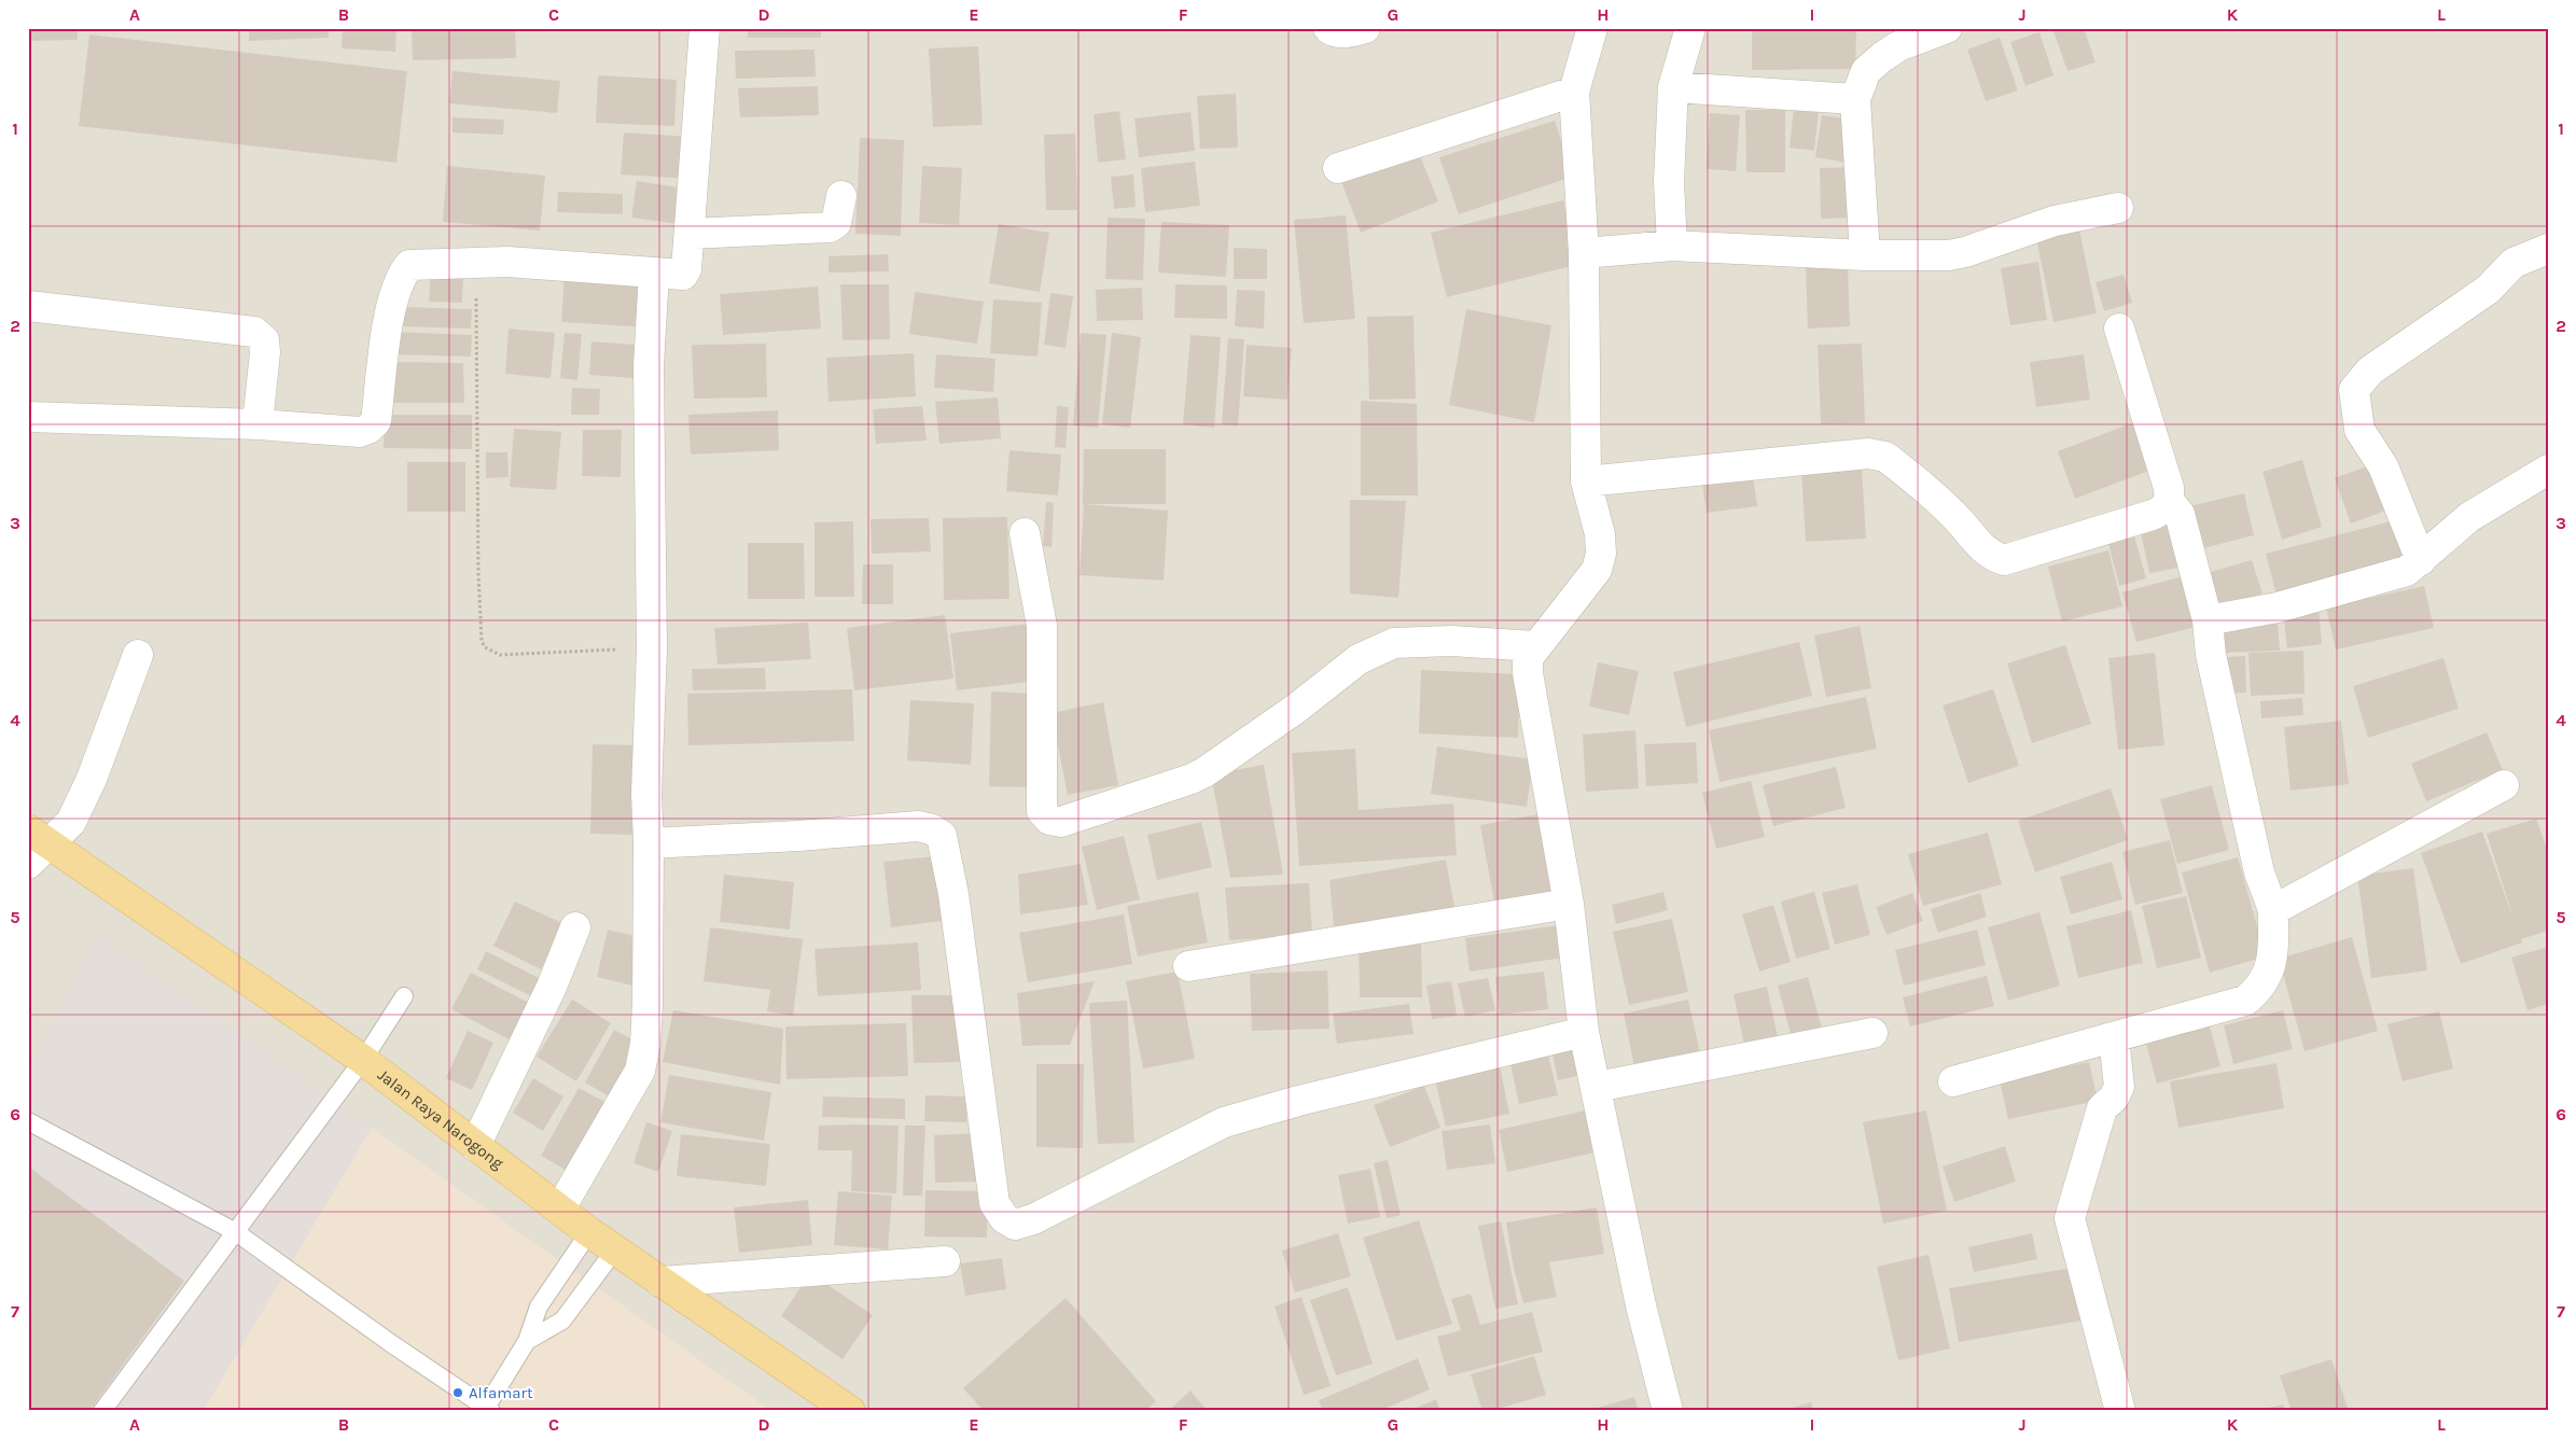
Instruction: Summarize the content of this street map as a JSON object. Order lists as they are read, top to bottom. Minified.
{"streets":{"main road":["Jalan Raya Narogong"]},"places":["Alfamart"],"grid":{"columns":["A","B","C","D","E","F","G","H","I","J","K","L"],"rows":["1","2","3","4","5","6","7"]}}
